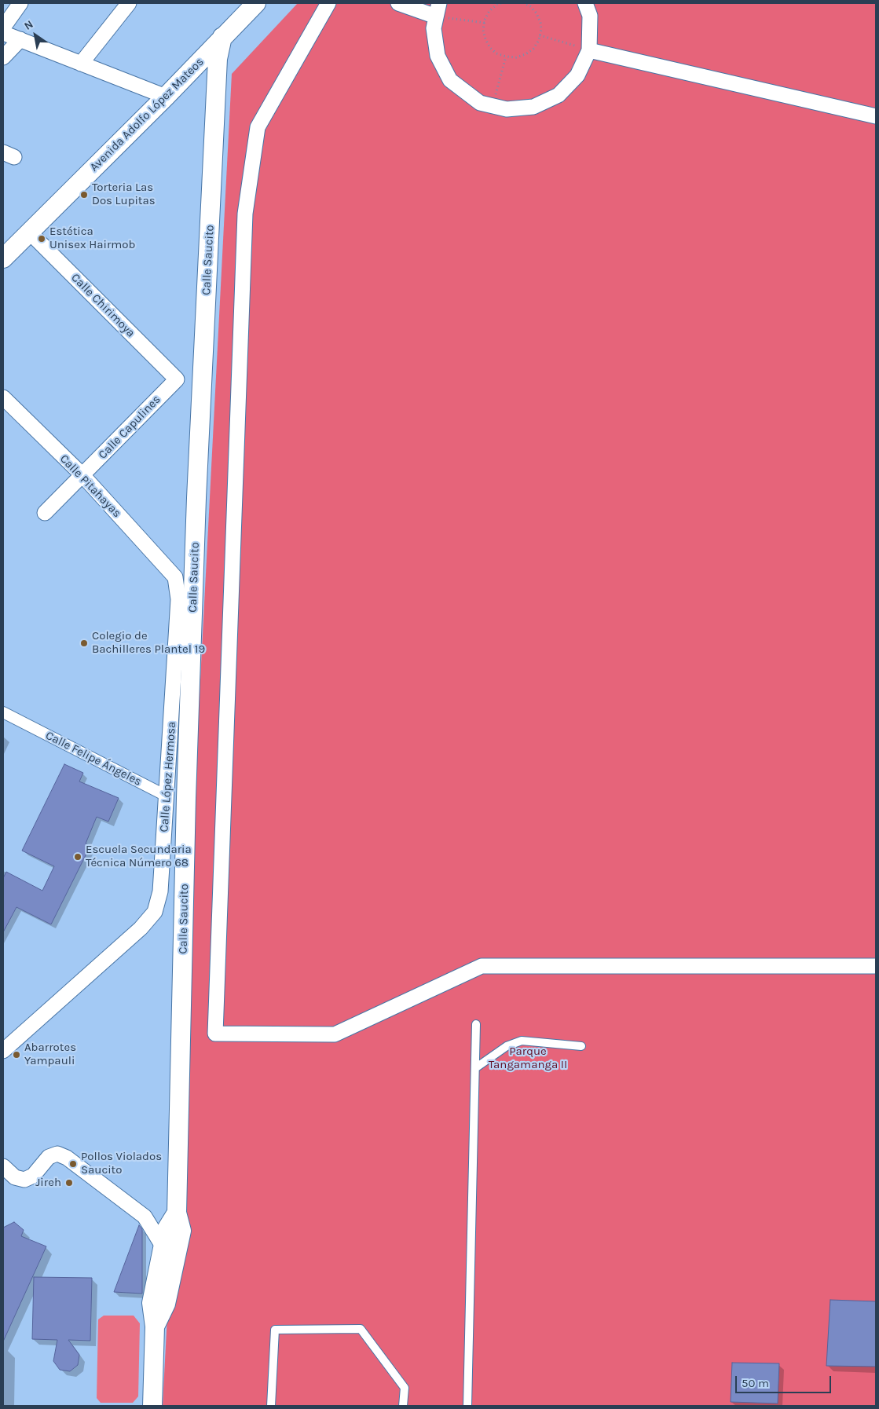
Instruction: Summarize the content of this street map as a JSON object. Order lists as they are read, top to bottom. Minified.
{"streets":{"street":["Avenida Adolfo López Mateos","Calle Saucito","Calle Chirimoya","Calle Capulines","Calle Pitahayas","Calle Felipe Ángeles","Calle López Hermosa"]},"crossings":[["Avenida Adolfo López Mateos","Calle Saucito"],["Avenida Adolfo López Mateos","Calle Chirimoya"],["Calle Saucito","Calle Felipe Ángeles"],["Calle Chirimoya","Calle Capulines"],["Calle Capulines","Calle Pitahayas"],["Calle Pitahayas","Calle López Hermosa"],["Calle Felipe Ángeles","Calle López Hermosa"]],"parks":["Parque Tangamanga II"],"places":["Torteria Las Dos Lupitas","Estética Unisex Hairmob","Colegio de Bachilleres Plantel 19","Escuela Secundaria Técnica Número 68","Abarrotes Yampauli","Pollos Violados Saucito","Jireh"],"scale_bar":"50 m","north":"top left"}
